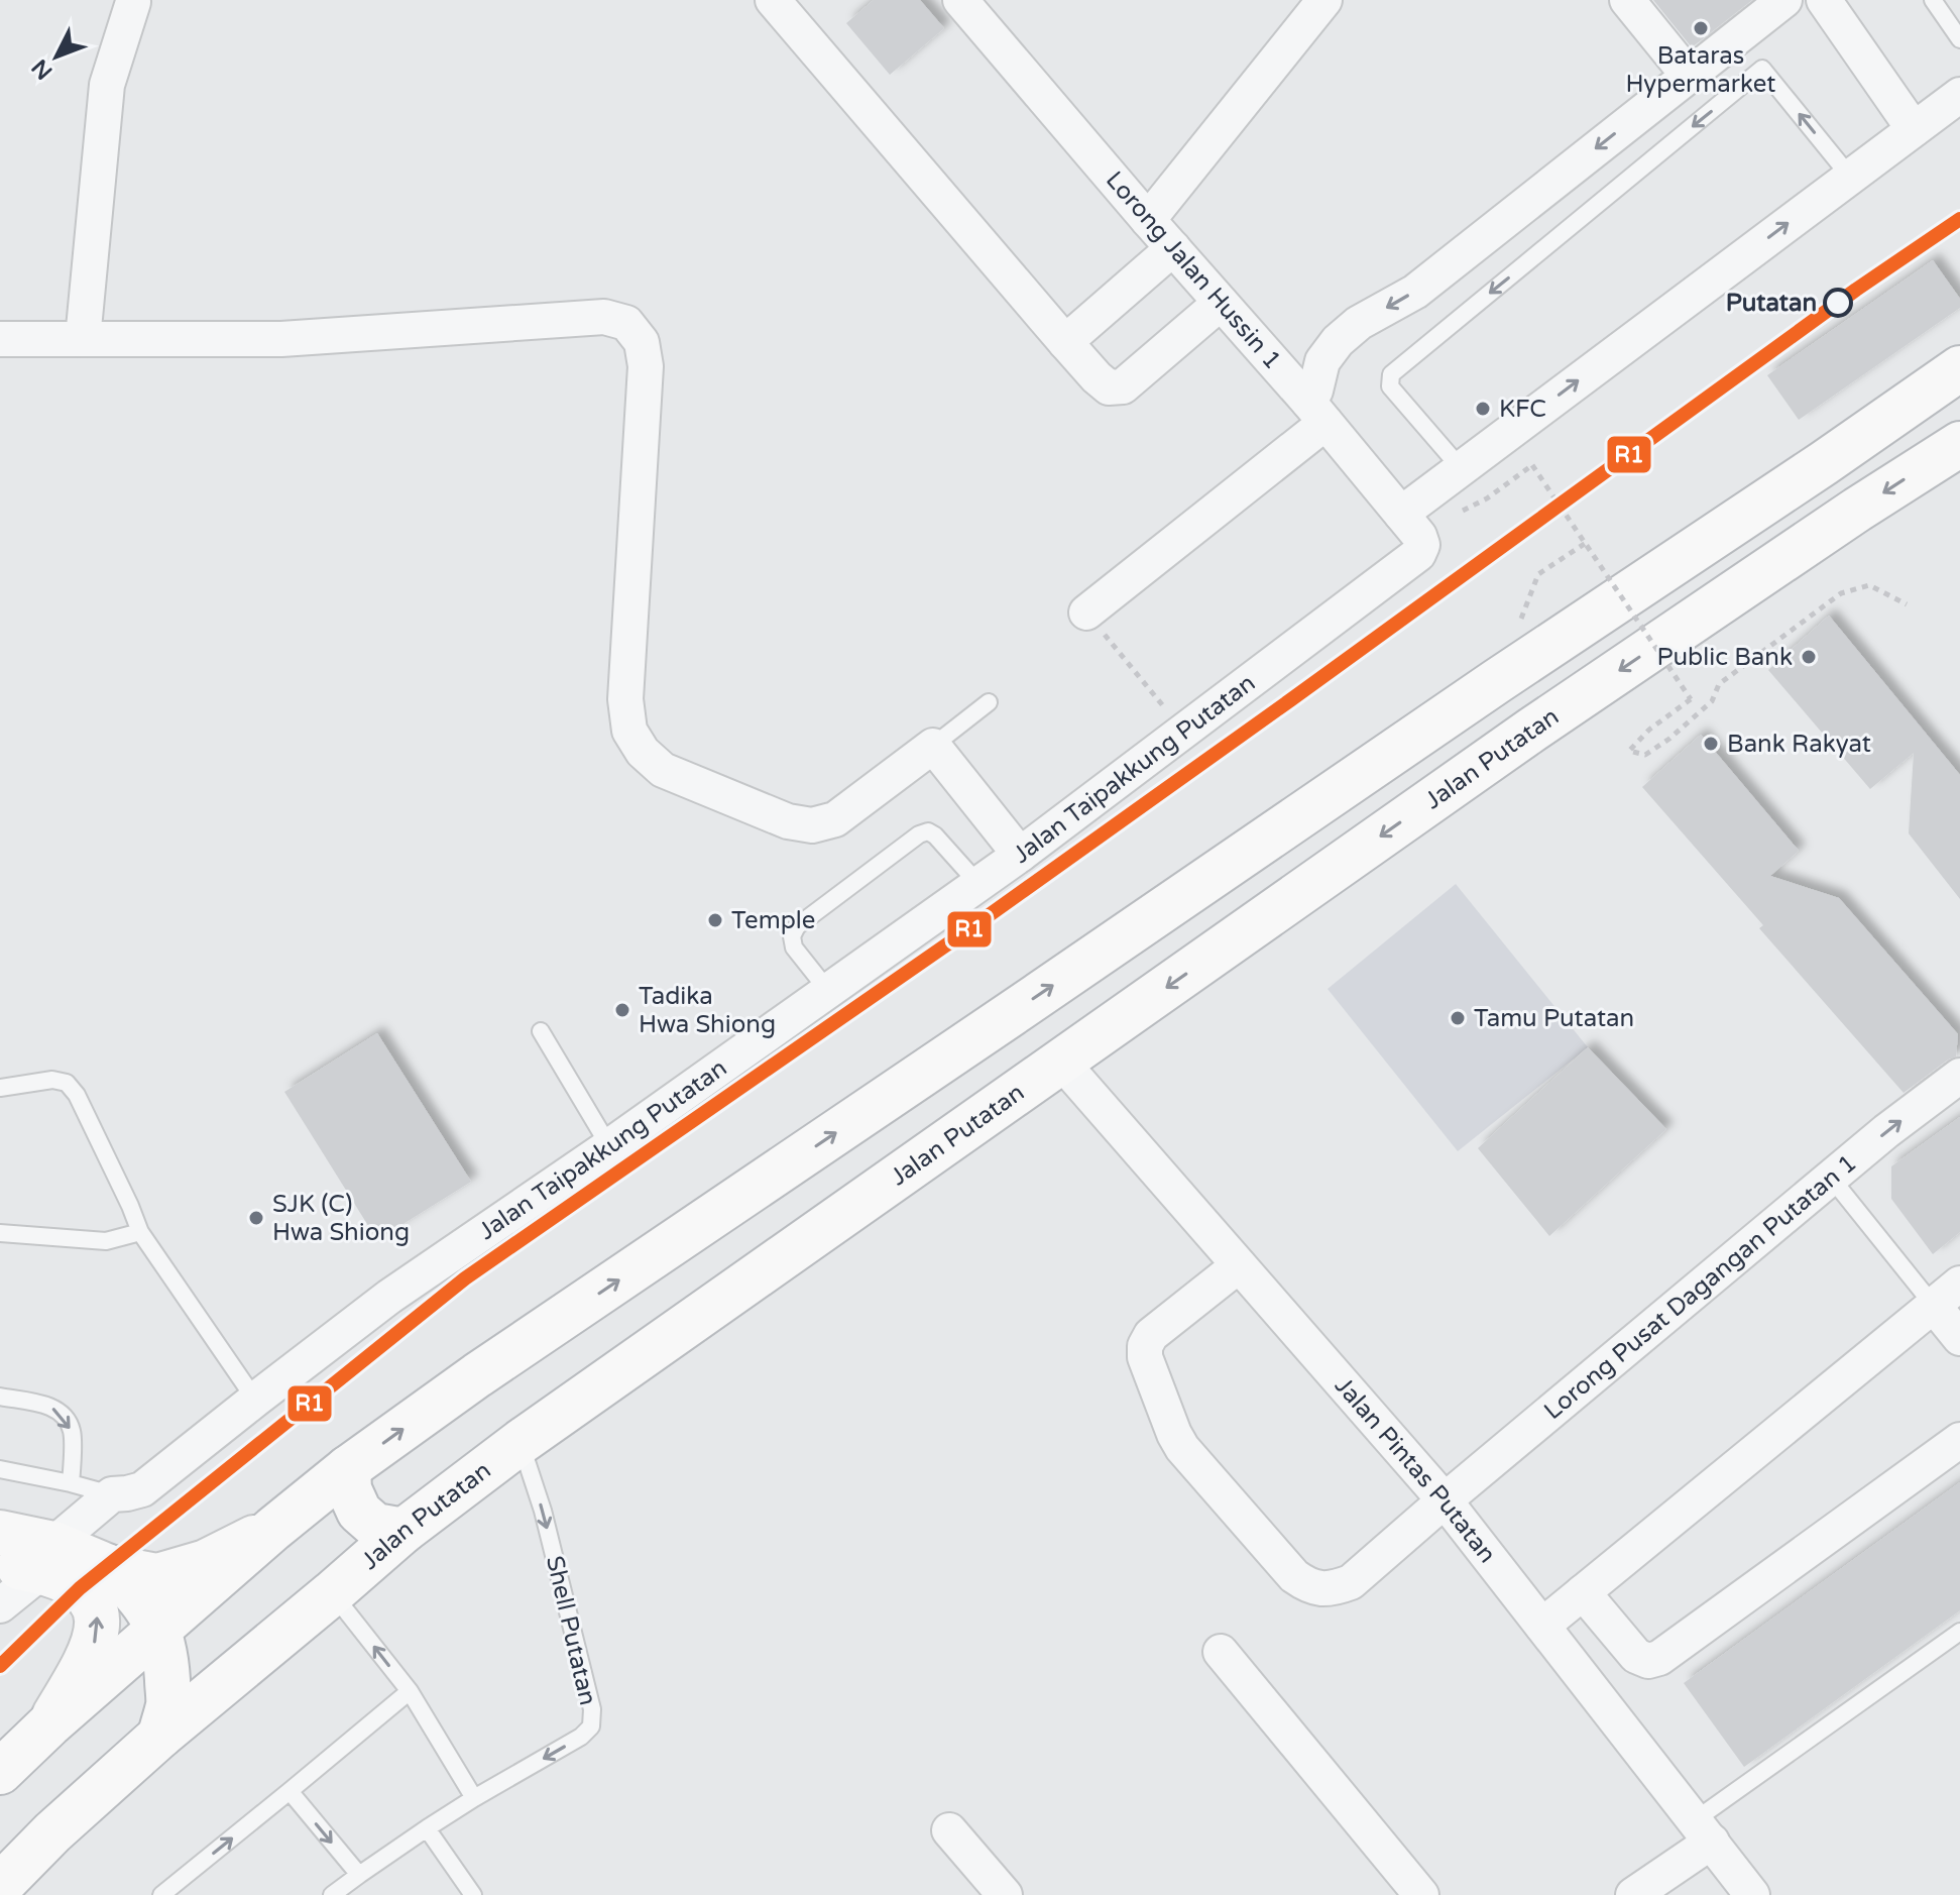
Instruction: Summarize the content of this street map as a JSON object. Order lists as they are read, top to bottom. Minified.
{"streets":{"main road":["Jalan Putatan"],"street":["Lorong Jalan Hussin 1","Jalan Taipakkung Putatan","Lorong Pusat Dagangan Putatan 1","Jalan Pintas Putatan"],"lane":["Shell Putatan"]},"crossings":[["Lorong Jalan Hussin 1","Jalan Taipakkung Putatan"],["Jalan Putatan","Jalan Pintas Putatan"],["Jalan Putatan","Shell Putatan"],["Lorong Pusat Dagangan Putatan 1","Jalan Pintas Putatan"]],"one_way":["Shell Putatan"],"places":["Bataras Hypermarket","Putatan","KFC","Public Bank","Bank Rakyat","Temple","Tadika Hwa Shiong","Tamu Putatan","SJK (C) Hwa Shiong"],"lines":["transit line R1"],"north":"bottom left"}
